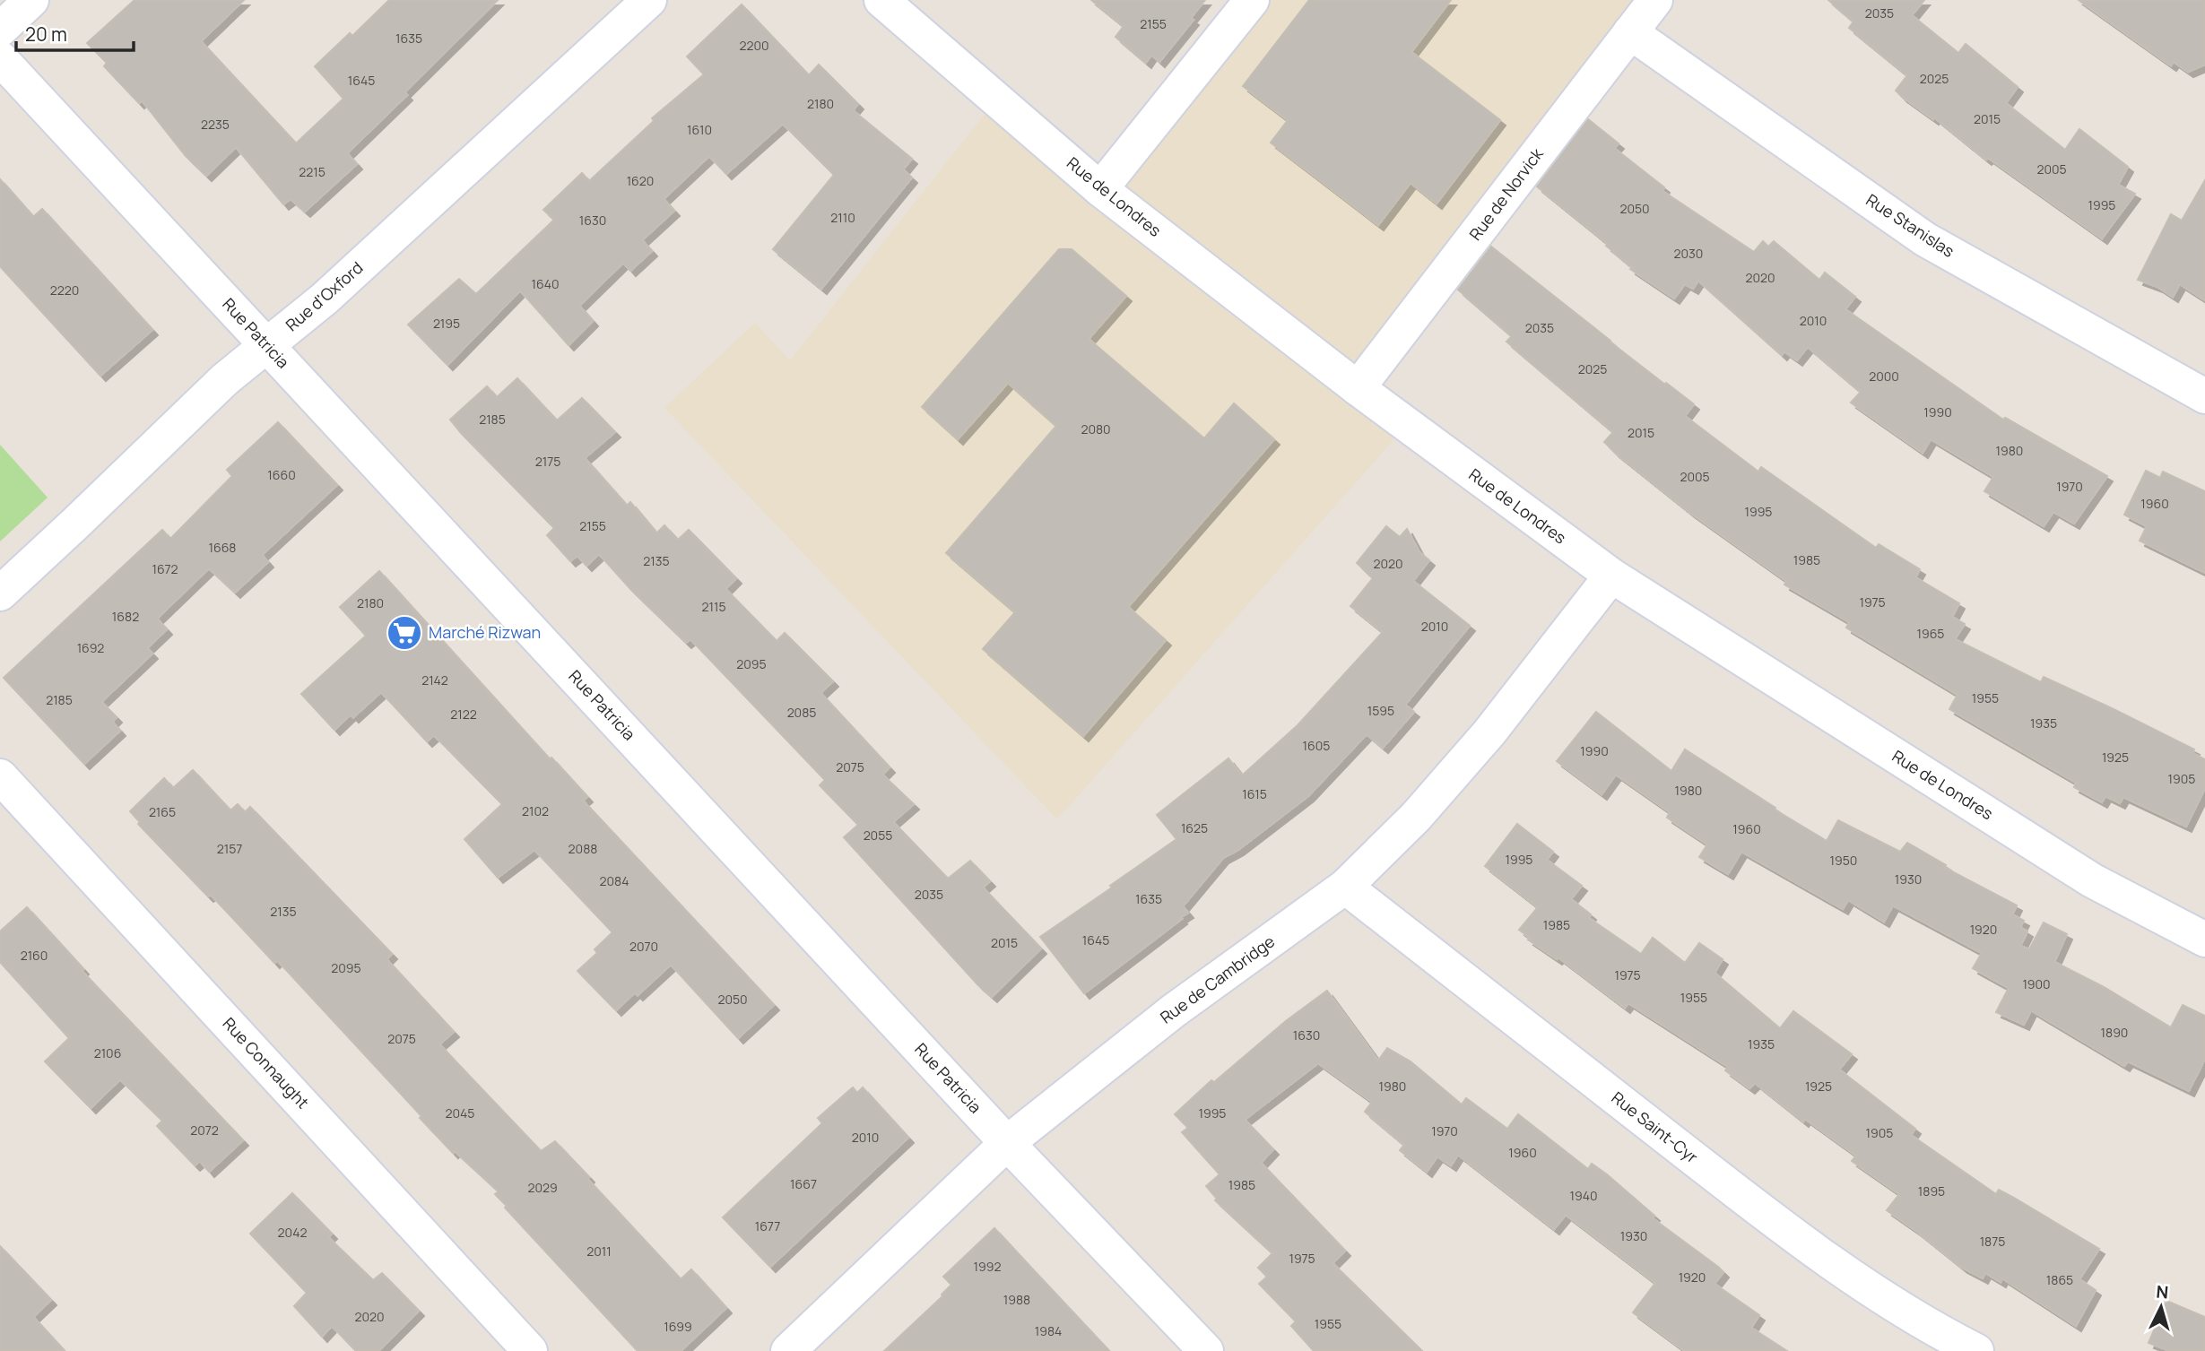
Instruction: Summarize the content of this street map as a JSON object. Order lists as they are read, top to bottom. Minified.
{"streets":{"street":["Rue de Norvick","Rue de Londres","Rue Stanislas","Rue d'Oxford","Rue Patricia","Rue de Cambridge","Rue Connaught","Rue Saint-Cyr"]},"crossings":[["Rue de Norvick","Rue de Londres"],["Rue de Norvick","Rue Stanislas"],["Rue de Londres","Rue de Cambridge"],["Rue d'Oxford","Rue Patricia"],["Rue Patricia","Rue de Cambridge"],["Rue de Cambridge","Rue Saint-Cyr"]],"places":{"supermarket":["Marché Rizwan"]},"house_numbers":["2035","2155","1635","2200","2025","1645","2180","2015","2235","1610","2005","2215","1620","1995","2050","2110","1630","2030","2020","1640","2220","2010","2195","2035","2025","2000","1990","2185","2080","2015","1980","2175","1660","2005","1970","1960","1995","2155","1668","1985","2135","2020","1672","1975","2180","2115","1682","2010","1965","1692","2095","2142","1955","2185","1595","2085","2122","1935","1605","1990","1925","2075","1905","1980","1615","2102","2165","1625","1960","2055","2157","2088","1995","1950","1930","2084","2035","1635","2135","1985","1920","1645","2015","2070","2160","2095","1975","1900","1955","2050","1890","1630","2075","1935","2106","1980","1925","2045","1995","2072","1970","1905","2010","1960","1667","1985","2029","1895","1940","1677","2042","1930","1875","2011","1975","1992","1920","1865","1988","2020","1955","1699","1984"],"scale_bar":"20 m","north":"top"}
